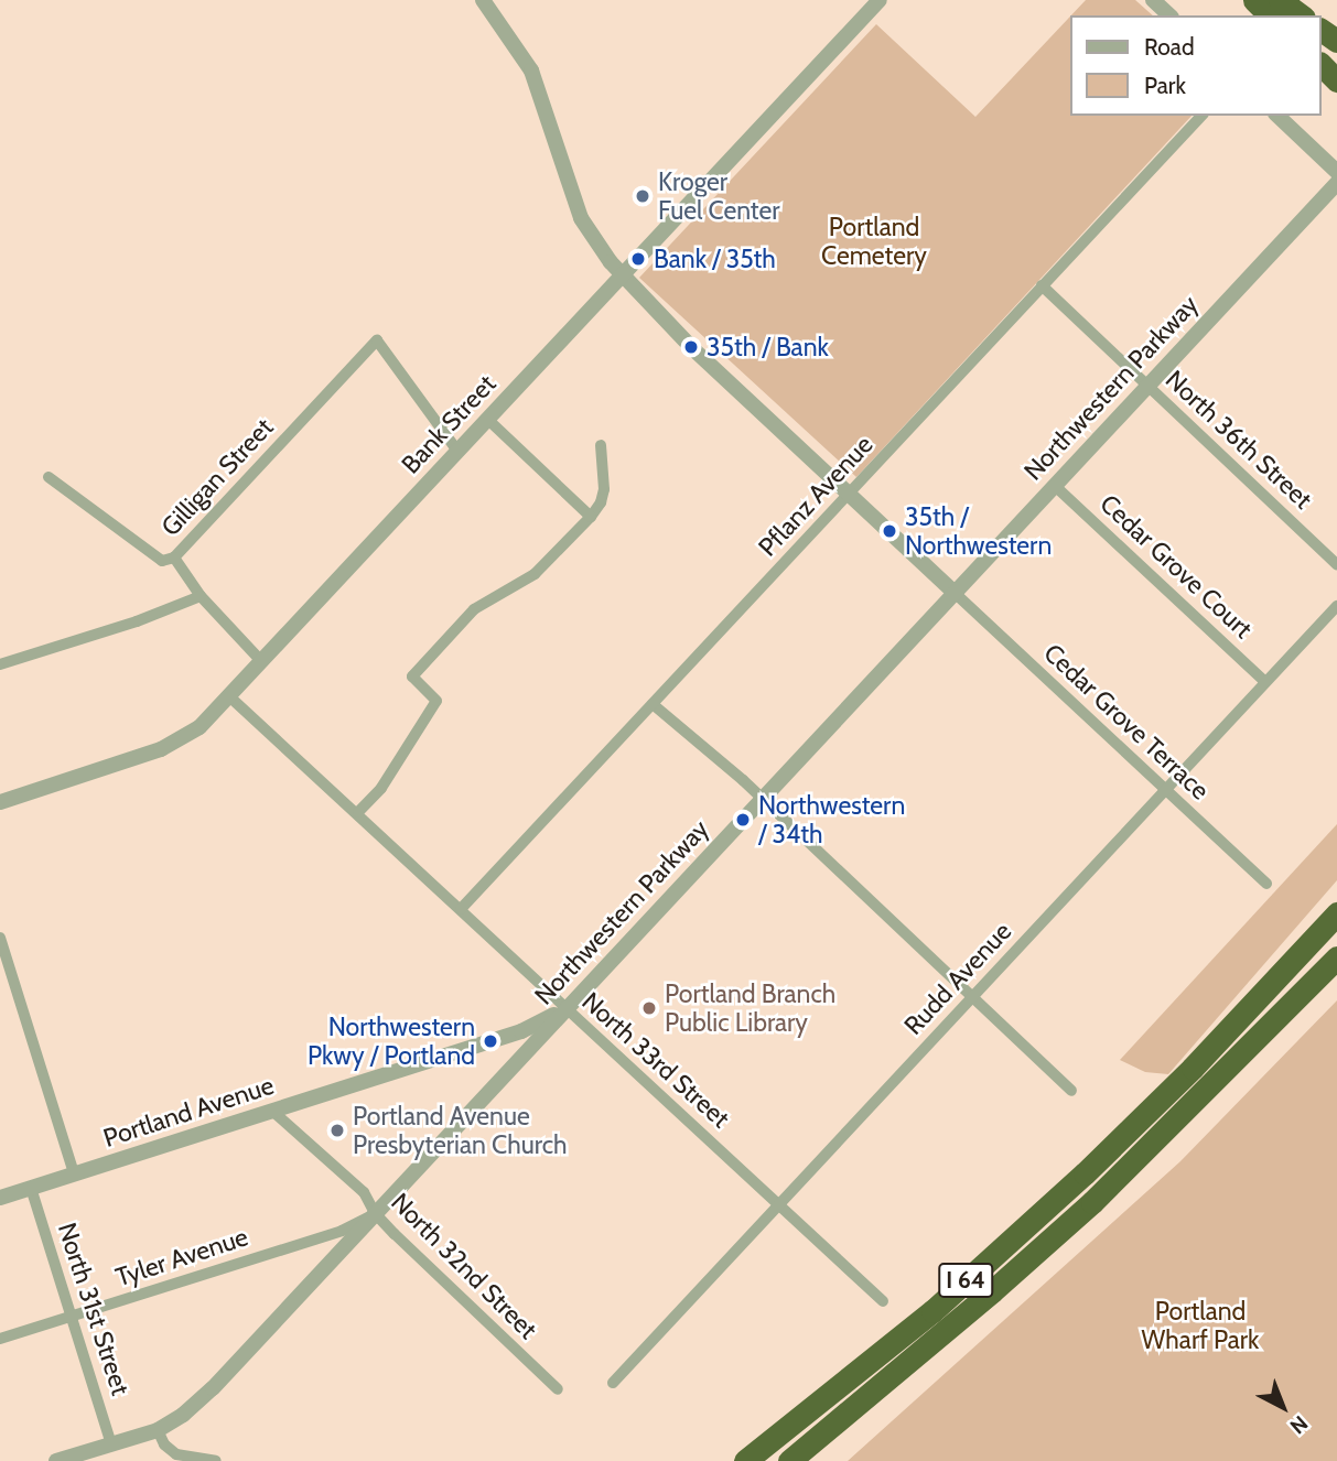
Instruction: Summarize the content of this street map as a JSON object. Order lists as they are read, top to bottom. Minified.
{"streets":{"highway":["I 64"],"street":["Northwestern Parkway","Bank Street","North 36th Street","Gilligan Street","Pflanz Avenue","Cedar Grove Court","Cedar Grove Terrace","Rudd Avenue","North 33rd Street","Portland Avenue","Tyler Avenue","North 32nd Street","North 31st Street"]},"crossings":[["Northwestern Parkway","North 36th Street"],["Northwestern Parkway","Cedar Grove Court"],["Northwestern Parkway","Cedar Grove Terrace"],["Northwestern Parkway","North 33rd Street"],["Northwestern Parkway","Portland Avenue"],["Northwestern Parkway","Tyler Avenue"],["Northwestern Parkway","North 32nd Street"],["Northwestern Parkway","North 31st Street"],["Bank Street","Gilligan Street"],["Bank Street","North 33rd Street"],["North 36th Street","Pflanz Avenue"],["Pflanz Avenue","North 33rd Street"],["Cedar Grove Court","Rudd Avenue"],["Cedar Grove Terrace","Rudd Avenue"],["Rudd Avenue","North 33rd Street"],["North 33rd Street","Portland Avenue"],["Portland Avenue","North 32nd Street"],["Portland Avenue","North 31st Street"],["Tyler Avenue","North 32nd Street"],["Tyler Avenue","North 31st Street"]],"parks":["Portland Cemetery","Portland Wharf Park"],"places":["Kroger Fuel Center","Bank / 35th","35th / Bank","35th / Northwestern","Northwestern / 34th","Portland Branch Public Library","Northwestern Pkwy / Portland","Portland Avenue Presbyterian Church"],"legend":["Road","Park"],"north":"bottom right"}
